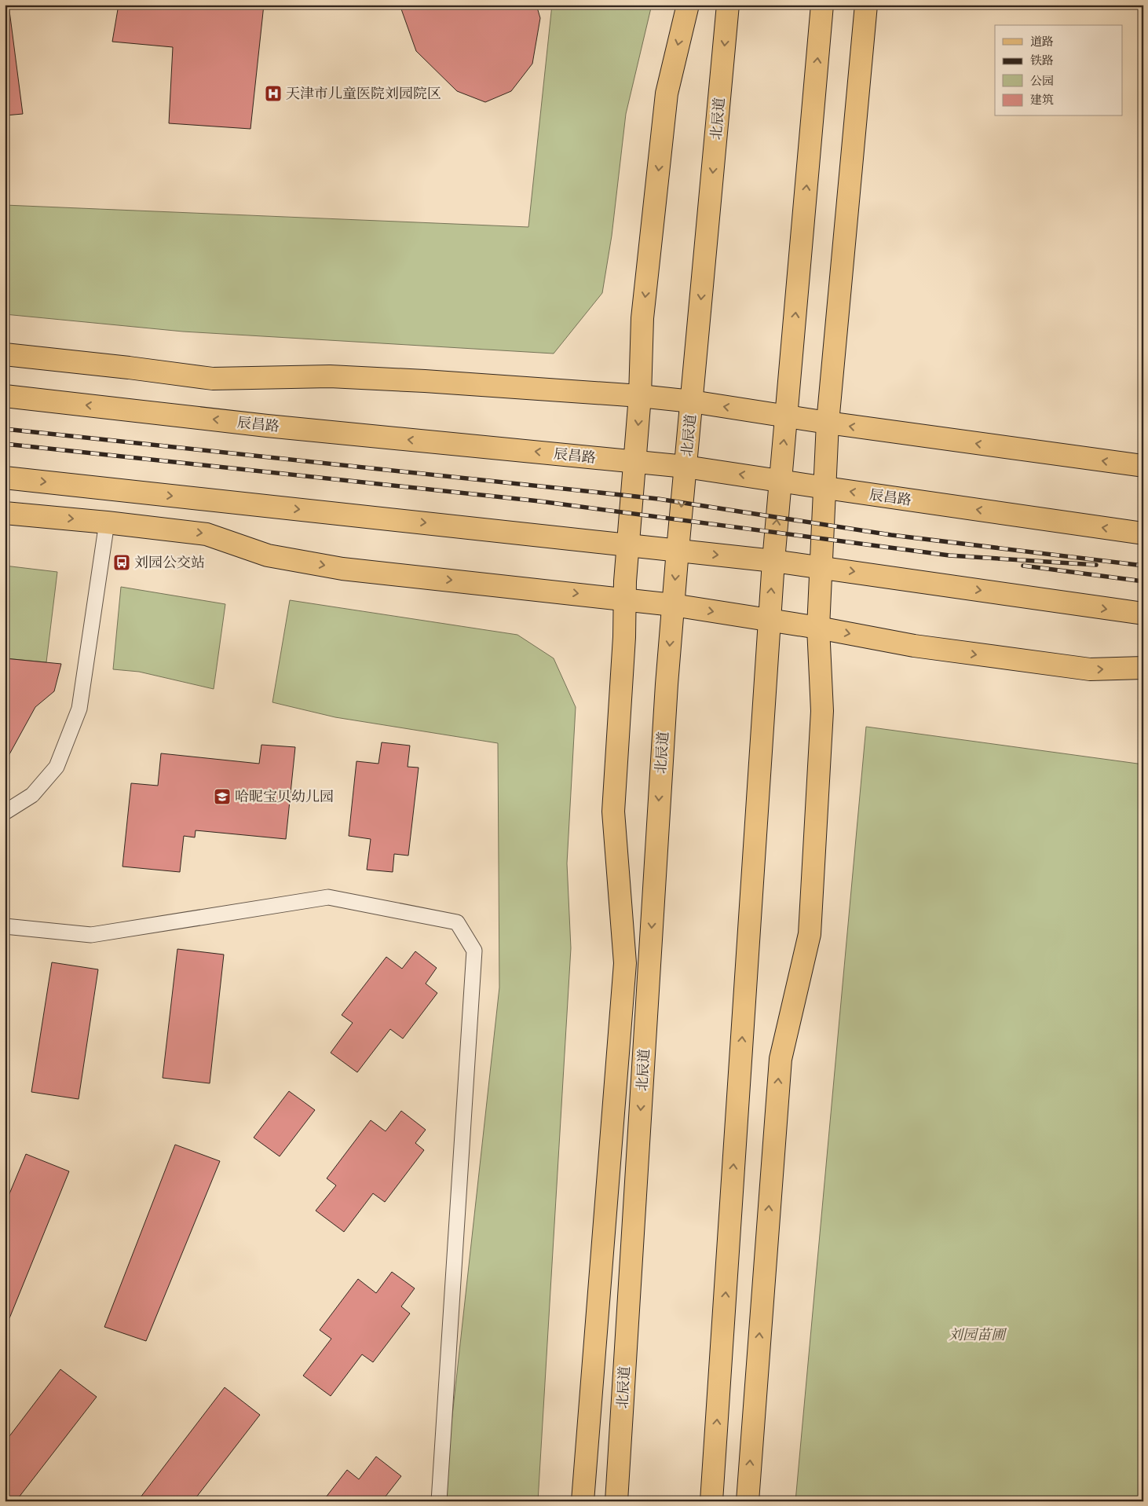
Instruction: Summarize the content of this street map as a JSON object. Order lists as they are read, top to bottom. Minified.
{"streets":{"main road":["北辰道","辰昌路"]},"crossings":[["北辰道","辰昌路"]],"parks":["刘园苗圃"],"places":{"hospital":["天津市儿童医院刘园院区"],"bus stop":["刘园公交站"],"school or university":["哈昵宝贝幼儿园"]},"legend":["道路","铁路","公园","建筑"]}
